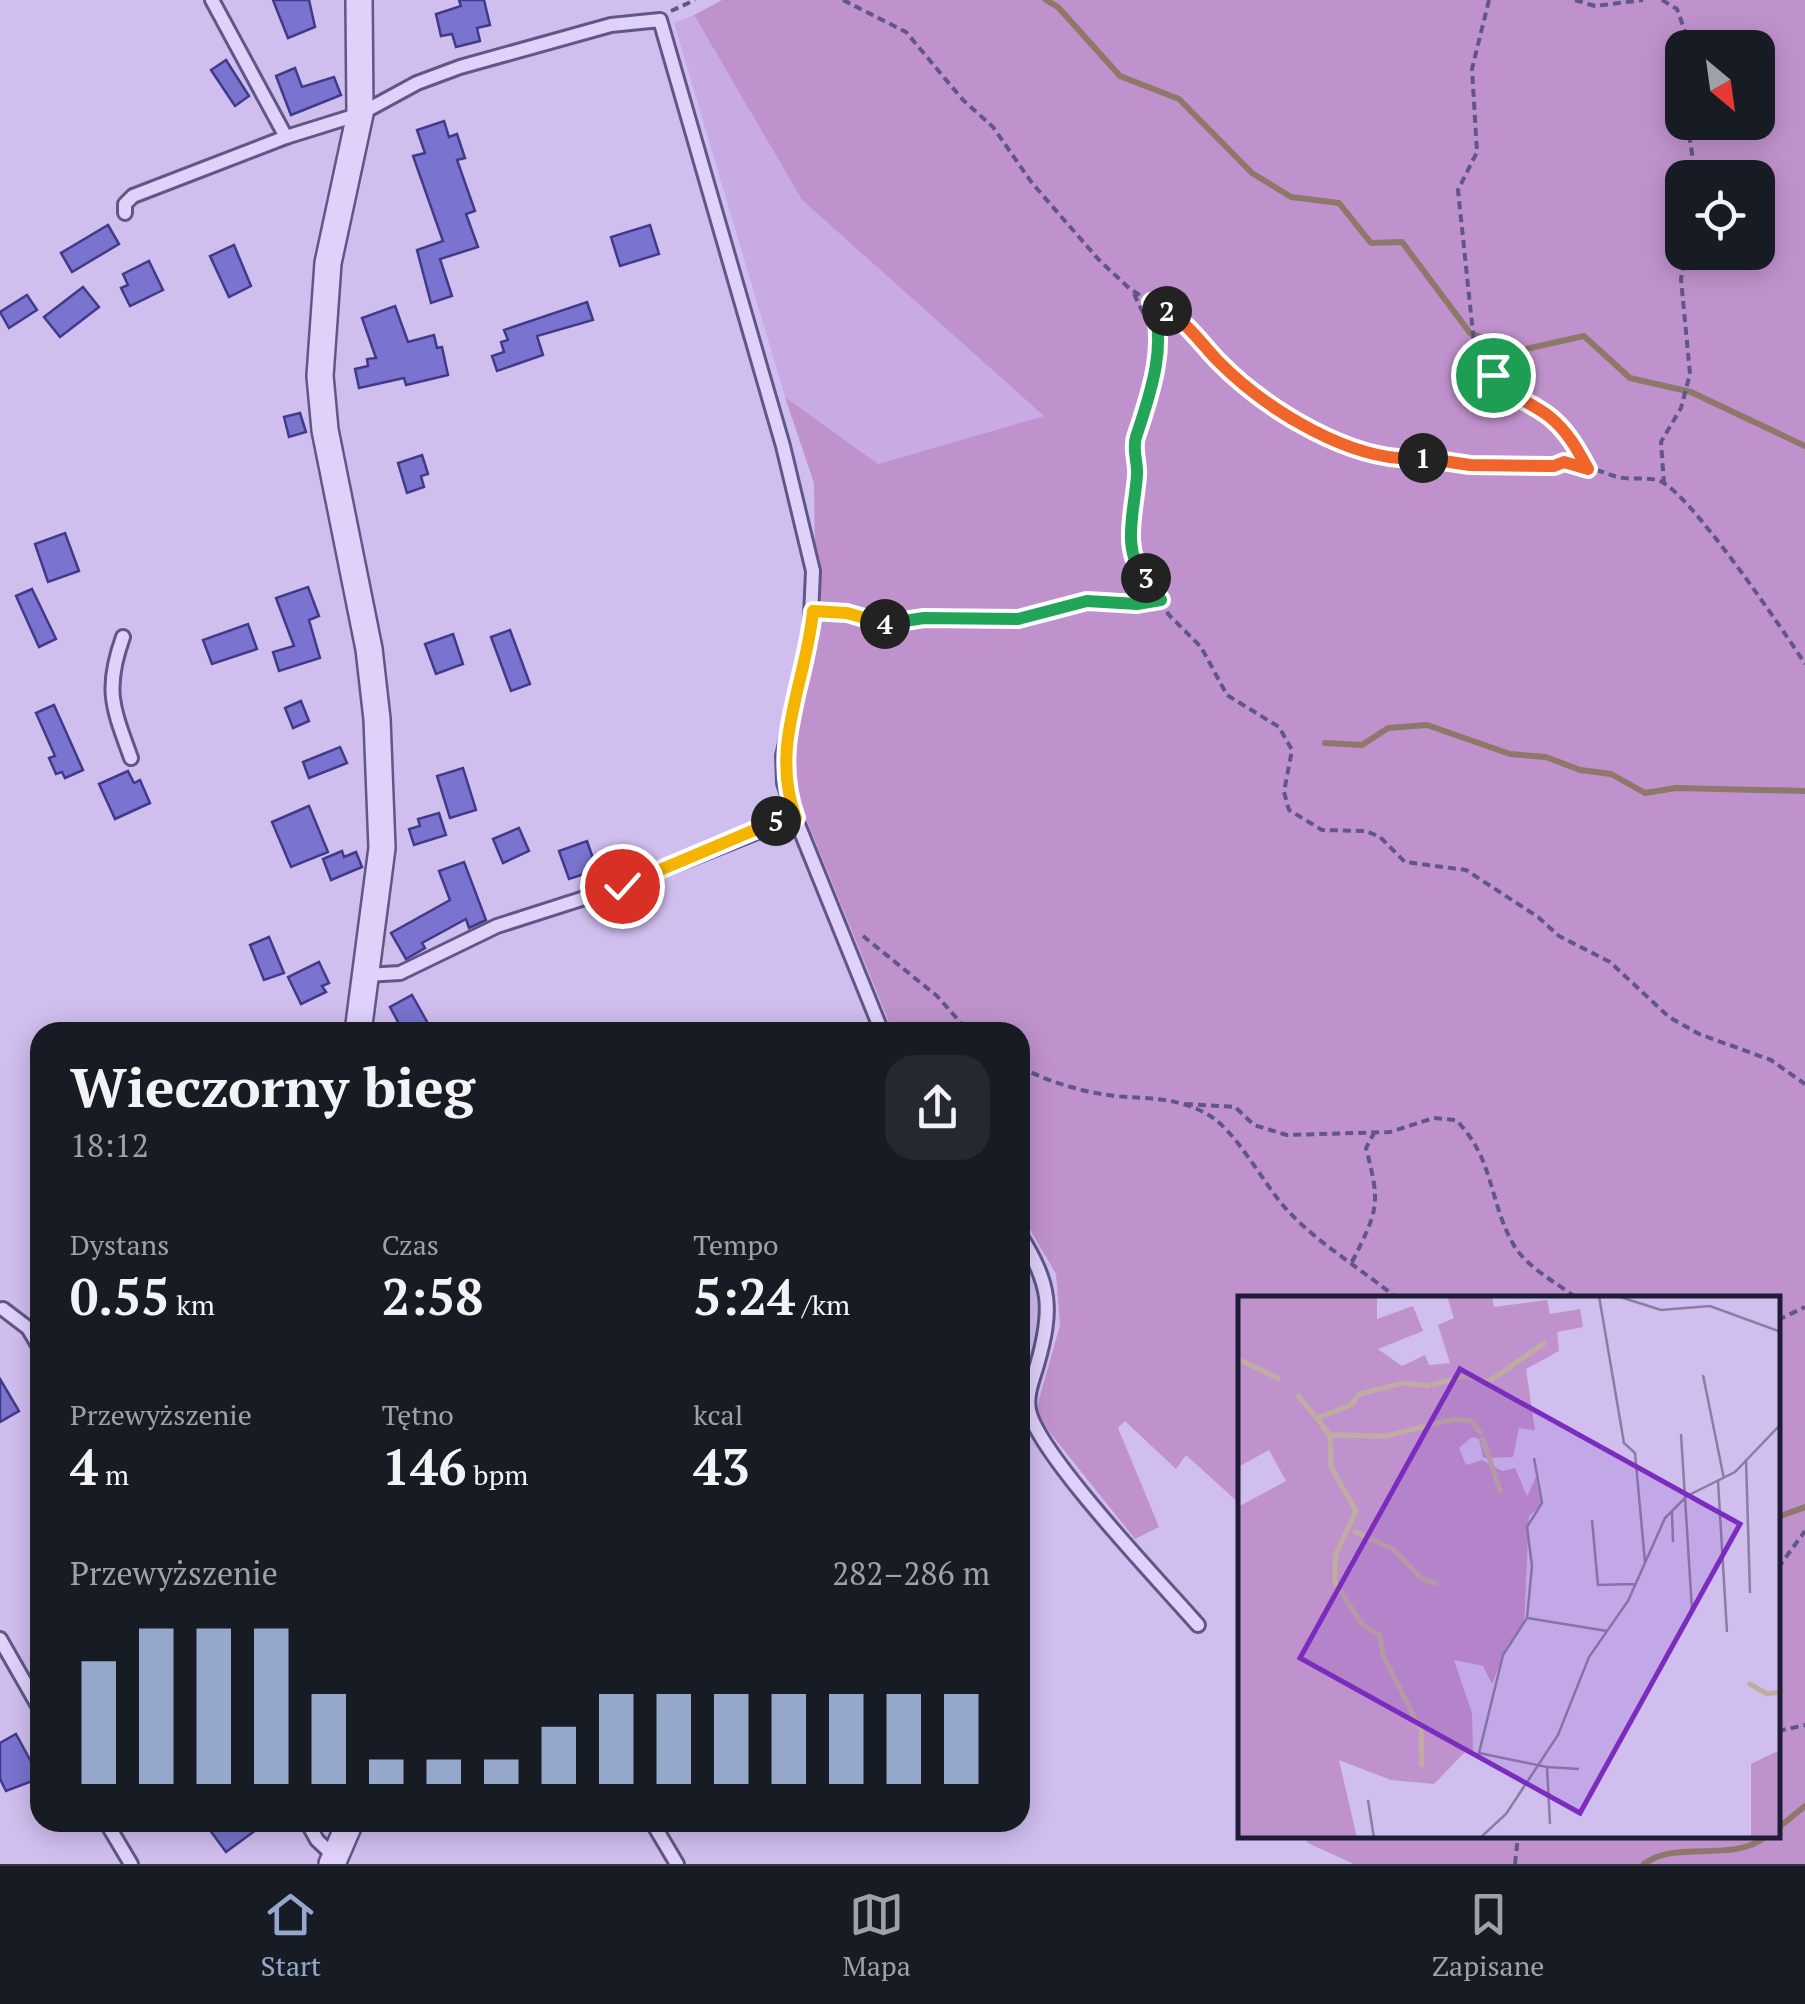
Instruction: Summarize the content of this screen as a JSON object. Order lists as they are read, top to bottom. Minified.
{"north":"bottom right","page":{"pins":["2","1","3","4","5"],"heading":["Wieczorny bieg","18:12"],"stats":[["Dystans","0.55 km"],["Czas","2:58"],["Tempo","5:24 /km"],["Przewyższenie","4 m"],["Tętno","146 bpm"],["kcal","43"]],"chart":["Przewyższenie","282–286 m"],"tabs":["Start","Mapa","Zapisane"]}}
